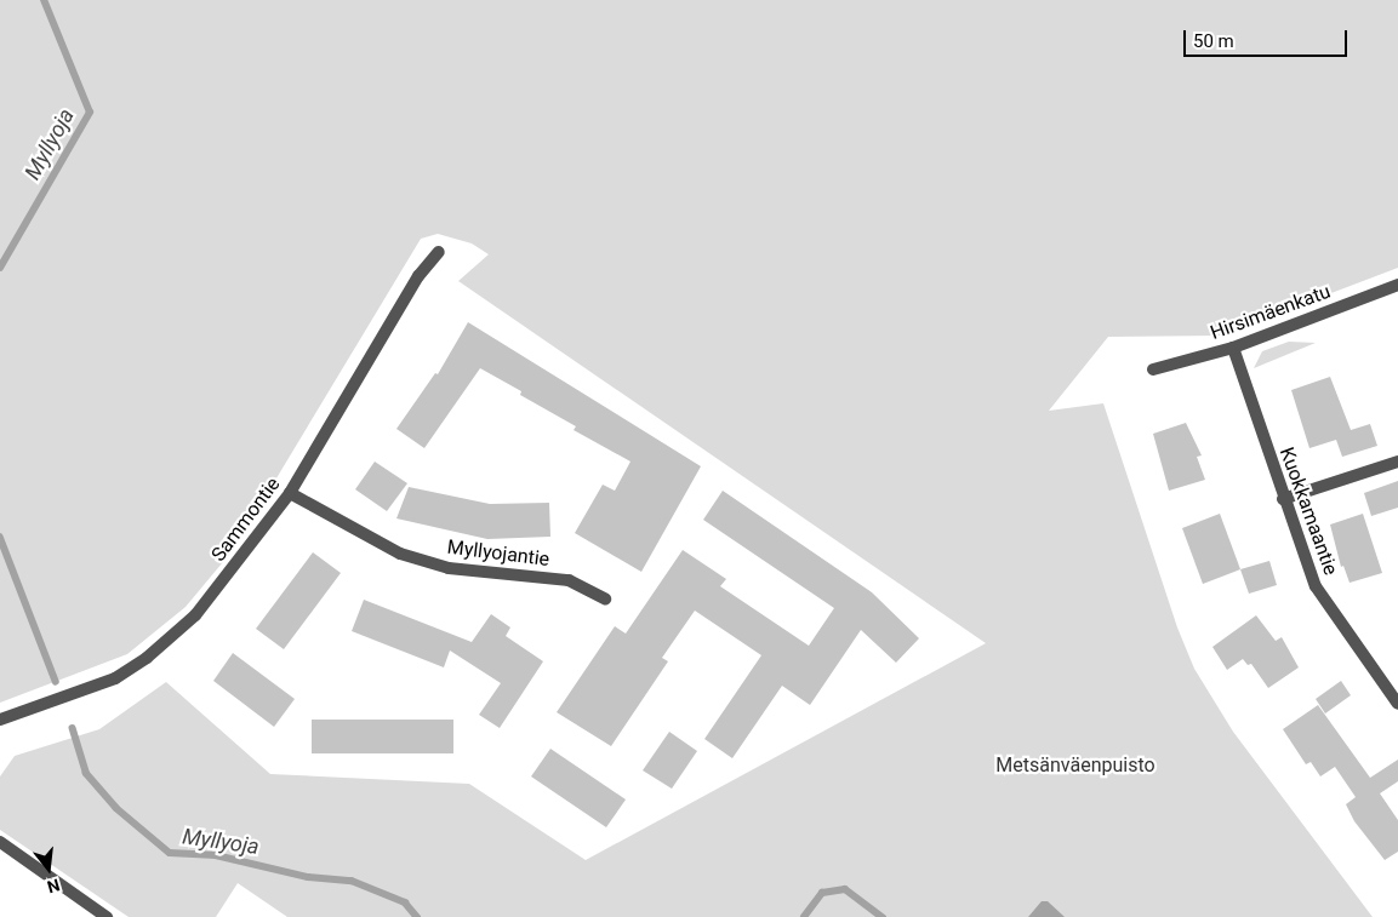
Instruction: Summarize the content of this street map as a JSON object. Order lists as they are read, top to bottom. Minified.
{"streets":{"street":["Hirsimäenkatu","Kuokkamaantie","Sammontie","Myllyojantie"]},"crossings":[["Hirsimäenkatu","Kuokkamaantie"],["Sammontie","Myllyojantie"]],"water":["Myllyoja"],"parks":["Metsänväenpuisto"],"scale_bar":"50 m","north":"bottom"}
